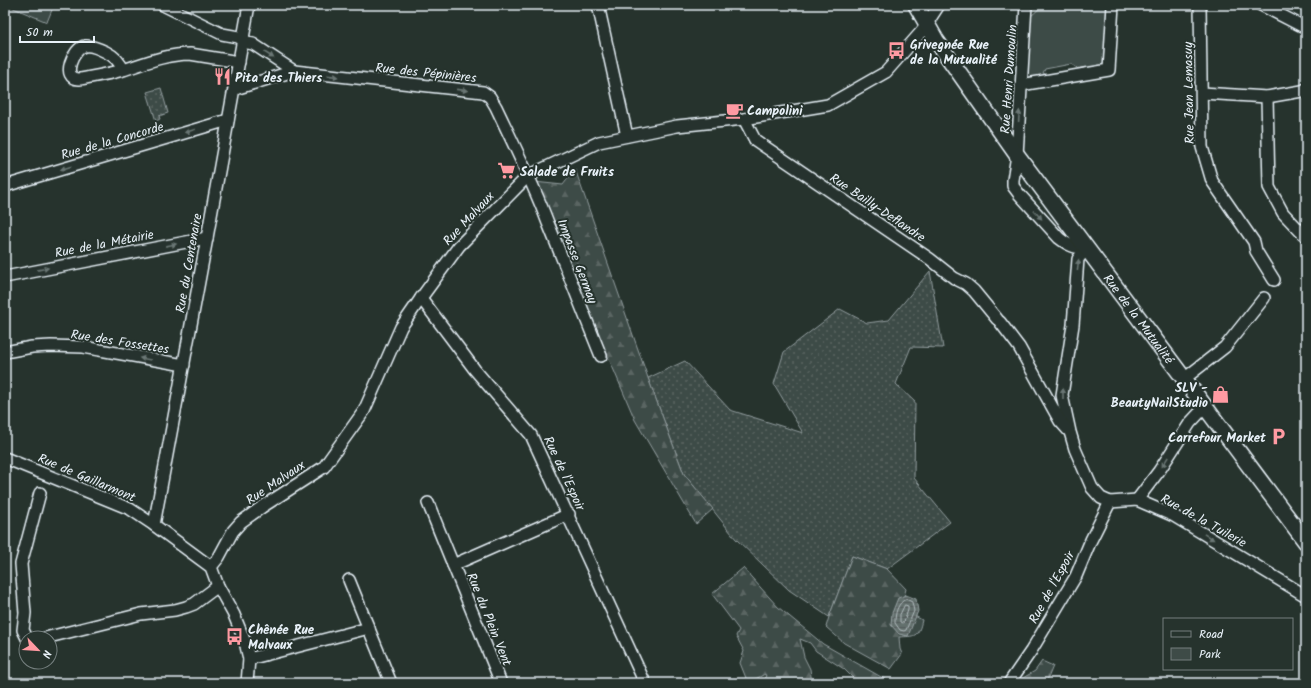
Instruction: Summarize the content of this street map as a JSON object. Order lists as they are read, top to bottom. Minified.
{"streets":{"street":["Rue des Pépinières","Rue Henri Dumoulin","Rue Jean Lemasuy","Rue de la Concorde","Rue Bailly-Deflandre","Rue Malvaux","Rue de la Métairie","Impasse Germay","Rue du Centenaire","Rue de la Mutualité","Rue des Fossettes","Rue de l'Espoir","Rue de Gaillarmont","Rue de la Tuilerie","Rue du Plein Vent"]},"crossings":[["Rue des Pépinières","Rue Malvaux"],["Rue des Pépinières","Impasse Germay"],["Rue des Pépinières","Rue du Centenaire"],["Rue Henri Dumoulin","Rue de la Mutualité"],["Rue de la Concorde","Rue du Centenaire"],["Rue Bailly-Deflandre","Rue Malvaux"],["Rue Malvaux","Impasse Germay"],["Rue Malvaux","Rue de la Mutualité"],["Rue Malvaux","Rue de l'Espoir"],["Rue Malvaux","Rue de Gaillarmont"],["Rue de la Métairie","Rue du Centenaire"],["Rue du Centenaire","Rue des Fossettes"],["Rue du Centenaire","Rue de Gaillarmont"],["Rue de l'Espoir","Rue de la Tuilerie"],["Rue de l'Espoir","Rue du Plein Vent"]],"one_way":["Rue des Pépinières","Rue Henri Dumoulin","Rue de la Métairie","Rue des Fossettes","Rue de la Tuilerie"],"places":{"bus stop":["Grivegnée Rue de la Mutualité","Chênée Rue Malvaux"],"restaurant":["Pita des Thiers"],"cafe":["Campolini"],"supermarket":["Salade de Fruits"],"shop":["SLV - BeautyNailStudio"],"parking":["Carrefour Market"]},"legend":["Road","Park"],"scale_bar":"50 m","north":"bottom right"}
